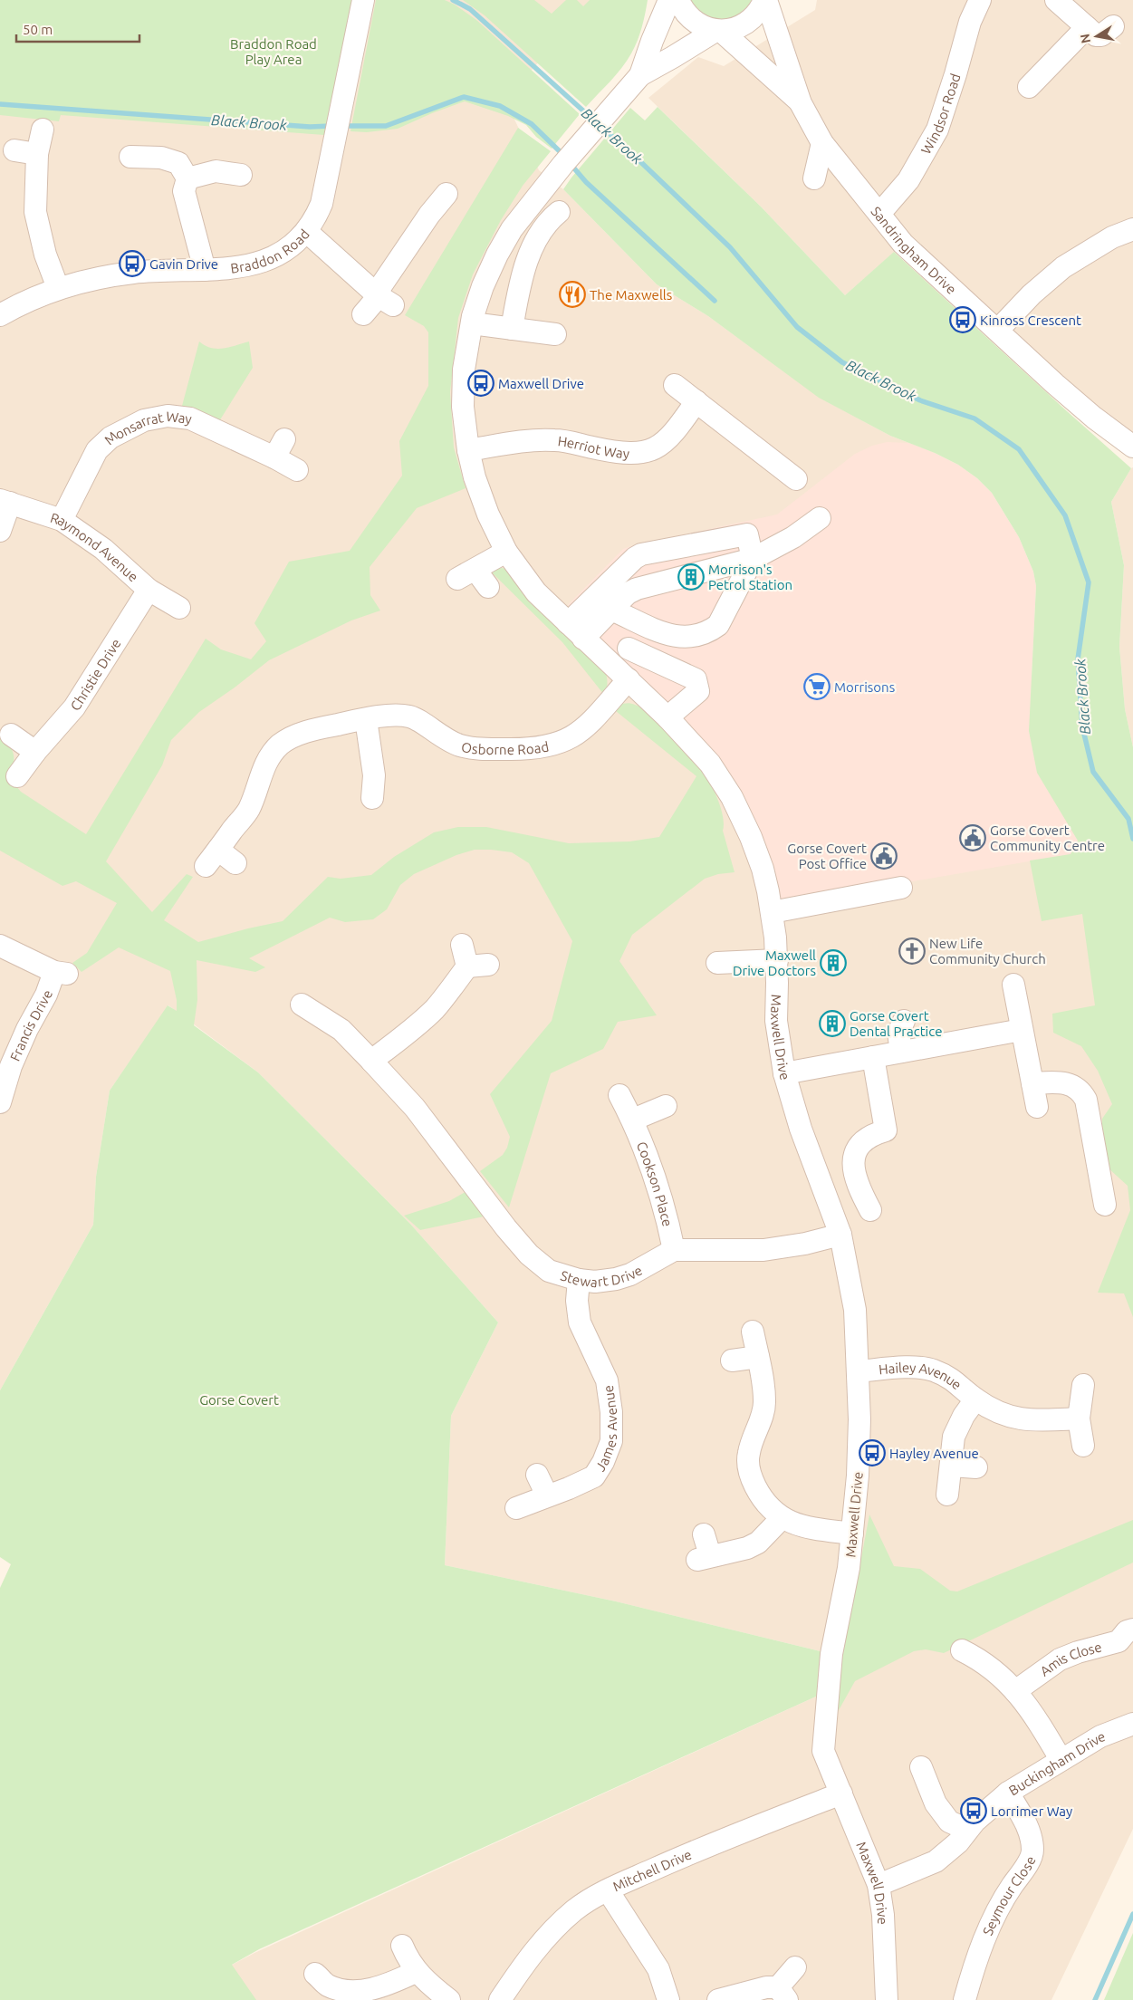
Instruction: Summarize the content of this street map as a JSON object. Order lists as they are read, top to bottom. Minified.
{"streets":{"street":["Windsor Road","Braddon Road","Sandringham Drive","Monsarrat Way","Herriot Way","Raymond Avenue","Christie Drive","Osborne Road","Francis Drive","Maxwell Drive","Cookson Place","Stewart Drive","Hailey Avenue","James Avenue","Amis Close","Buckingham Drive","Mitchell Drive","Seymour Close"]},"crossings":[["Windsor Road","Sandringham Drive"],["Sandringham Drive","Maxwell Drive"],["Monsarrat Way","Raymond Avenue"],["Herriot Way","Maxwell Drive"],["Raymond Avenue","Christie Drive"],["Osborne Road","Maxwell Drive"],["Maxwell Drive","Stewart Drive"],["Maxwell Drive","Hailey Avenue"],["Maxwell Drive","Buckingham Drive"],["Maxwell Drive","Mitchell Drive"],["Cookson Place","Stewart Drive"],["Stewart Drive","James Avenue"],["Buckingham Drive","Seymour Close"]],"water":["Black Brook"],"parks":["Braddon Road Play Area","Gorse Covert"],"places":{"bus stop":["Gavin Drive","Kinross Crescent","Maxwell Drive","Hayley Avenue","Lorrimer Way"],"restaurant":["The Maxwells"],"building":["Morrison's Petrol Station","Maxwell Drive Doctors","Gorse Covert Dental Practice"],"supermarket":["Morrisons"],"public building":["Gorse Covert Community Centre","Gorse Covert Post Office"],"church":["New Life Community Church"]},"scale_bar":"50 m","north":"left"}
